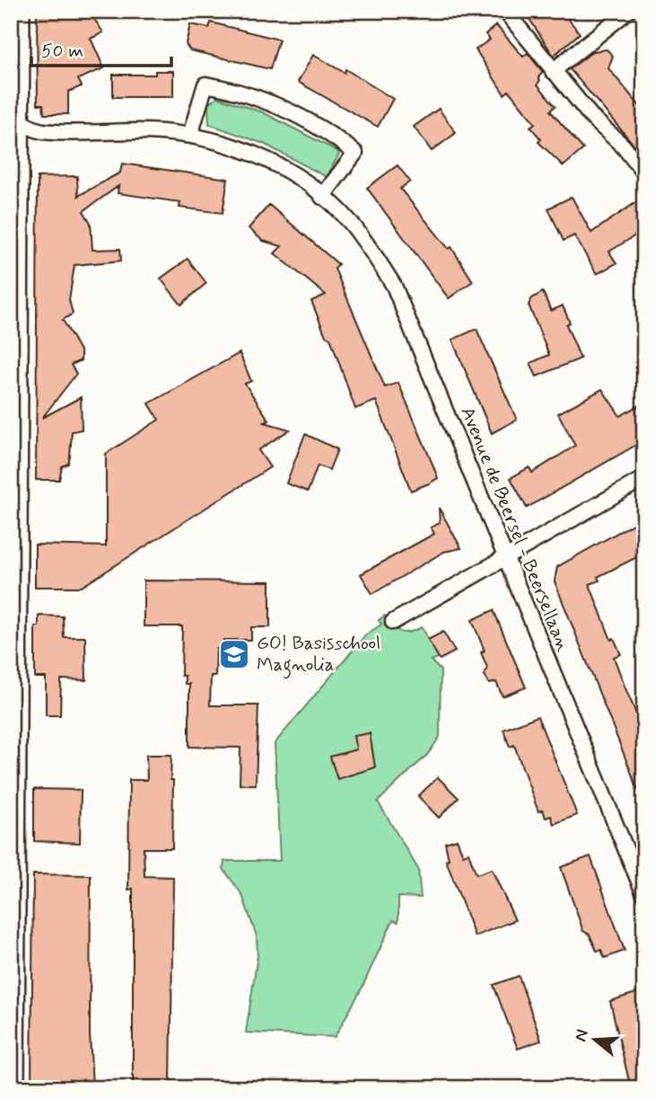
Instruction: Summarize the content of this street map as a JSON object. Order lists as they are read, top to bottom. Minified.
{"streets":{"street":["Avenue de Beersel - Beersellaan"]},"places":{"school or university":["GO! Basisschool Magnolia"]},"scale_bar":"50 m","north":"left"}
